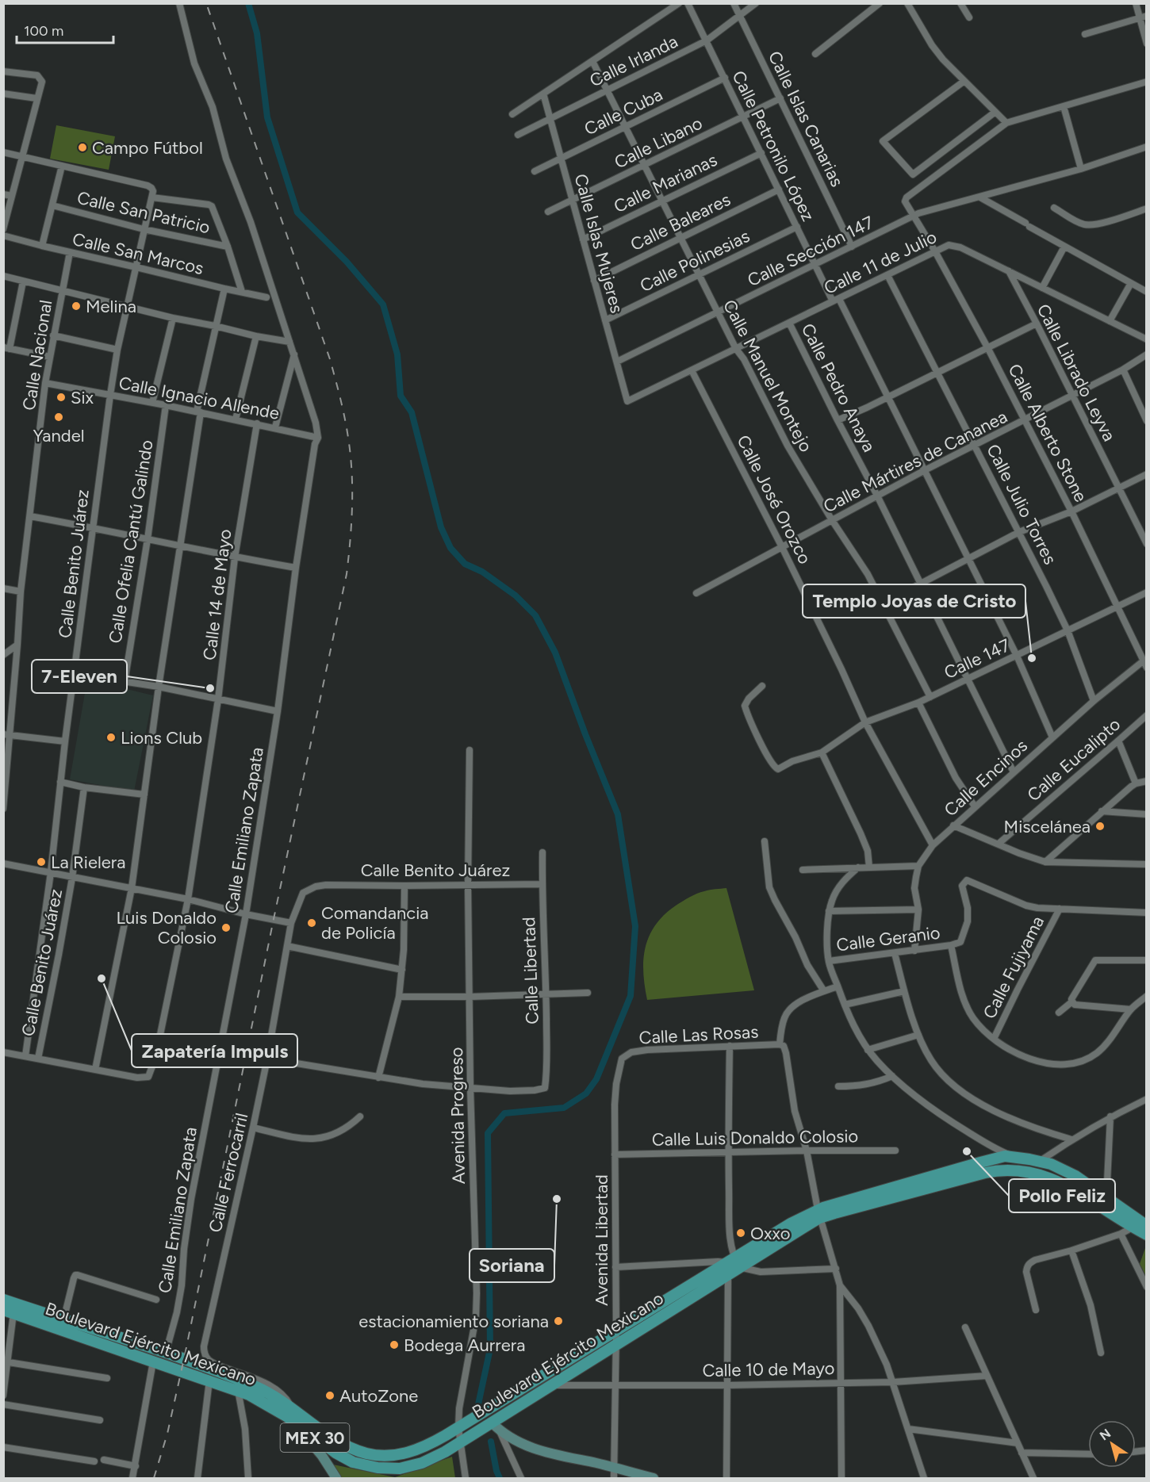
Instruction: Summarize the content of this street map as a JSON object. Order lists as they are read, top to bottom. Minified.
{"streets":{"main road":["Boulevard Ejército Mexicano","MEX 30"],"street":["Calle Irlanda","Calle Cuba","Calle Islas Canarias","Calle Libano","Calle Petronilo López","Calle Marianas","Calle San Patricio","Calle Baleares","Calle Islas Mujeres","Calle Sección 147","Calle San Marcos","Calle Polinesias","Calle 11 de Julio","Calle Nacional","Calle Librado Leyva","Calle Manuel Montejo","Calle Pedro Anaya","Calle Ignacio Allende","Calle Alberto Stone","Calle Mártires de Cananea","Calle José Orozco","Calle Julio Torres","Calle Ofelia Cantú Galindo","Calle Benito Juárez","Calle 14 de Mayo","Calle 147","Calle Eucalipto","Calle Encinos","Calle Emiliano Zapata","Calle Geranio","Calle Fujiyama","Calle Libertad","Calle Las Rosas","Avenida Progreso","Calle Luis Donaldo Colosio","Calle Ferrocarril","Avenida Libertad","Calle 10 de Mayo"]},"crossings":[["Calle Irlanda","Calle Islas Canarias"],["Calle Irlanda","Calle Petronilo López"],["Calle Irlanda","Calle Islas Mujeres"],["Calle Irlanda","Calle Manuel Montejo"],["Calle Cuba","Calle Petronilo López"],["Calle Cuba","Calle Islas Mujeres"],["Calle Cuba","Calle Manuel Montejo"],["Calle Islas Canarias","Calle Libano"],["Calle Islas Canarias","Calle Sección 147"],["Calle Libano","Calle Petronilo López"],["Calle Libano","Calle Islas Mujeres"],["Calle Libano","Calle Manuel Montejo"],["Calle Petronilo López","Calle Marianas"],["Calle Petronilo López","Calle Baleares"],["Calle Petronilo López","Calle Sección 147"],["Calle Petronilo López","Calle Polinesias"],["Calle Petronilo López","Calle 11 de Julio"],["Calle Petronilo López","Calle Mártires de Cananea"],["Calle Petronilo López","Calle 147"],["Calle Petronilo López","Calle Encinos"],["Calle Marianas","Calle Islas Mujeres"],["Calle Marianas","Calle Manuel Montejo"],["Calle San Patricio","Calle Benito Juárez"],["Calle Baleares","Calle Islas Mujeres"],["Calle Baleares","Calle Manuel Montejo"],["Calle Islas Mujeres","Calle Sección 147"],["Calle Islas Mujeres","Calle Polinesias"],["Calle Islas Mujeres","Calle 11 de Julio"],["Calle Sección 147","Calle Manuel Montejo"],["Calle Sección 147","Calle Alberto Stone"],["Calle San Marcos","Calle Nacional"],["Calle San Marcos","Calle Benito Juárez"],["Calle Polinesias","Calle Manuel Montejo"],["Calle 11 de Julio","Calle Librado Leyva"],["Calle 11 de Julio","Calle Manuel Montejo"],["Calle 11 de Julio","Calle Pedro Anaya"],["Calle 11 de Julio","Calle Alberto Stone"],["Calle 11 de Julio","Calle José Orozco"],["Calle 11 de Julio","Calle Julio Torres"],["Calle Nacional","Calle Ignacio Allende"],["Calle Librado Leyva","Calle Mártires de Cananea"],["Calle Manuel Montejo","Calle Mártires de Cananea"],["Calle Manuel Montejo","Calle 147"],["Calle Pedro Anaya","Calle Mártires de Cananea"],["Calle Pedro Anaya","Calle 147"],["Calle Pedro Anaya","Calle Encinos"],["Calle Ignacio Allende","Calle Ofelia Cantú Galindo"],["Calle Ignacio Allende","Calle Benito Juárez"],["Calle Ignacio Allende","Calle 14 de Mayo"],["Calle Ignacio Allende","Calle Emiliano Zapata"],["Calle Alberto Stone","Calle Mártires de Cananea"],["Calle Alberto Stone","Calle 147"],["Calle Alberto Stone","Calle Encinos"],["Calle Mártires de Cananea","Calle José Orozco"],["Calle Mártires de Cananea","Calle Julio Torres"],["Calle José Orozco","Calle 147"],["Calle José Orozco","Calle Encinos"],["Calle Julio Torres","Calle 147"],["Calle Julio Torres","Calle Encinos"],["Calle Benito Juárez","Calle Libertad"],["Calle Benito Juárez","Avenida Progreso"],["Calle Benito Juárez","Calle Ferrocarril"],["Calle Encinos","Calle Geranio"],["Calle Emiliano Zapata","Boulevard Ejército Mexicano"],["Calle Libertad","Avenida Progreso"],["Calle Las Rosas","Avenida Libertad"],["Avenida Progreso","Boulevard Ejército Mexicano"],["Calle Luis Donaldo Colosio","Avenida Libertad"],["Calle Ferrocarril","Boulevard Ejército Mexicano"],["Avenida Libertad","Boulevard Ejército Mexicano"],["Avenida Libertad","Calle 10 de Mayo"],["Boulevard Ejército Mexicano","Calle 10 de Mayo"]],"places":["Campo Fútbol","Melina","Six","Yandel","Templo Joyas de Cristo","7-Eleven","Lions Club","Miscelánea","La Rielera","Comandancia de Policía","Luis Donaldo Colosio","Zapatería Impuls","Pollo Feliz","Soriana","Oxxo","estacionamiento soriana","Bodega Aurrera","AutoZone"],"scale_bar":"100 m","north":"top left"}
